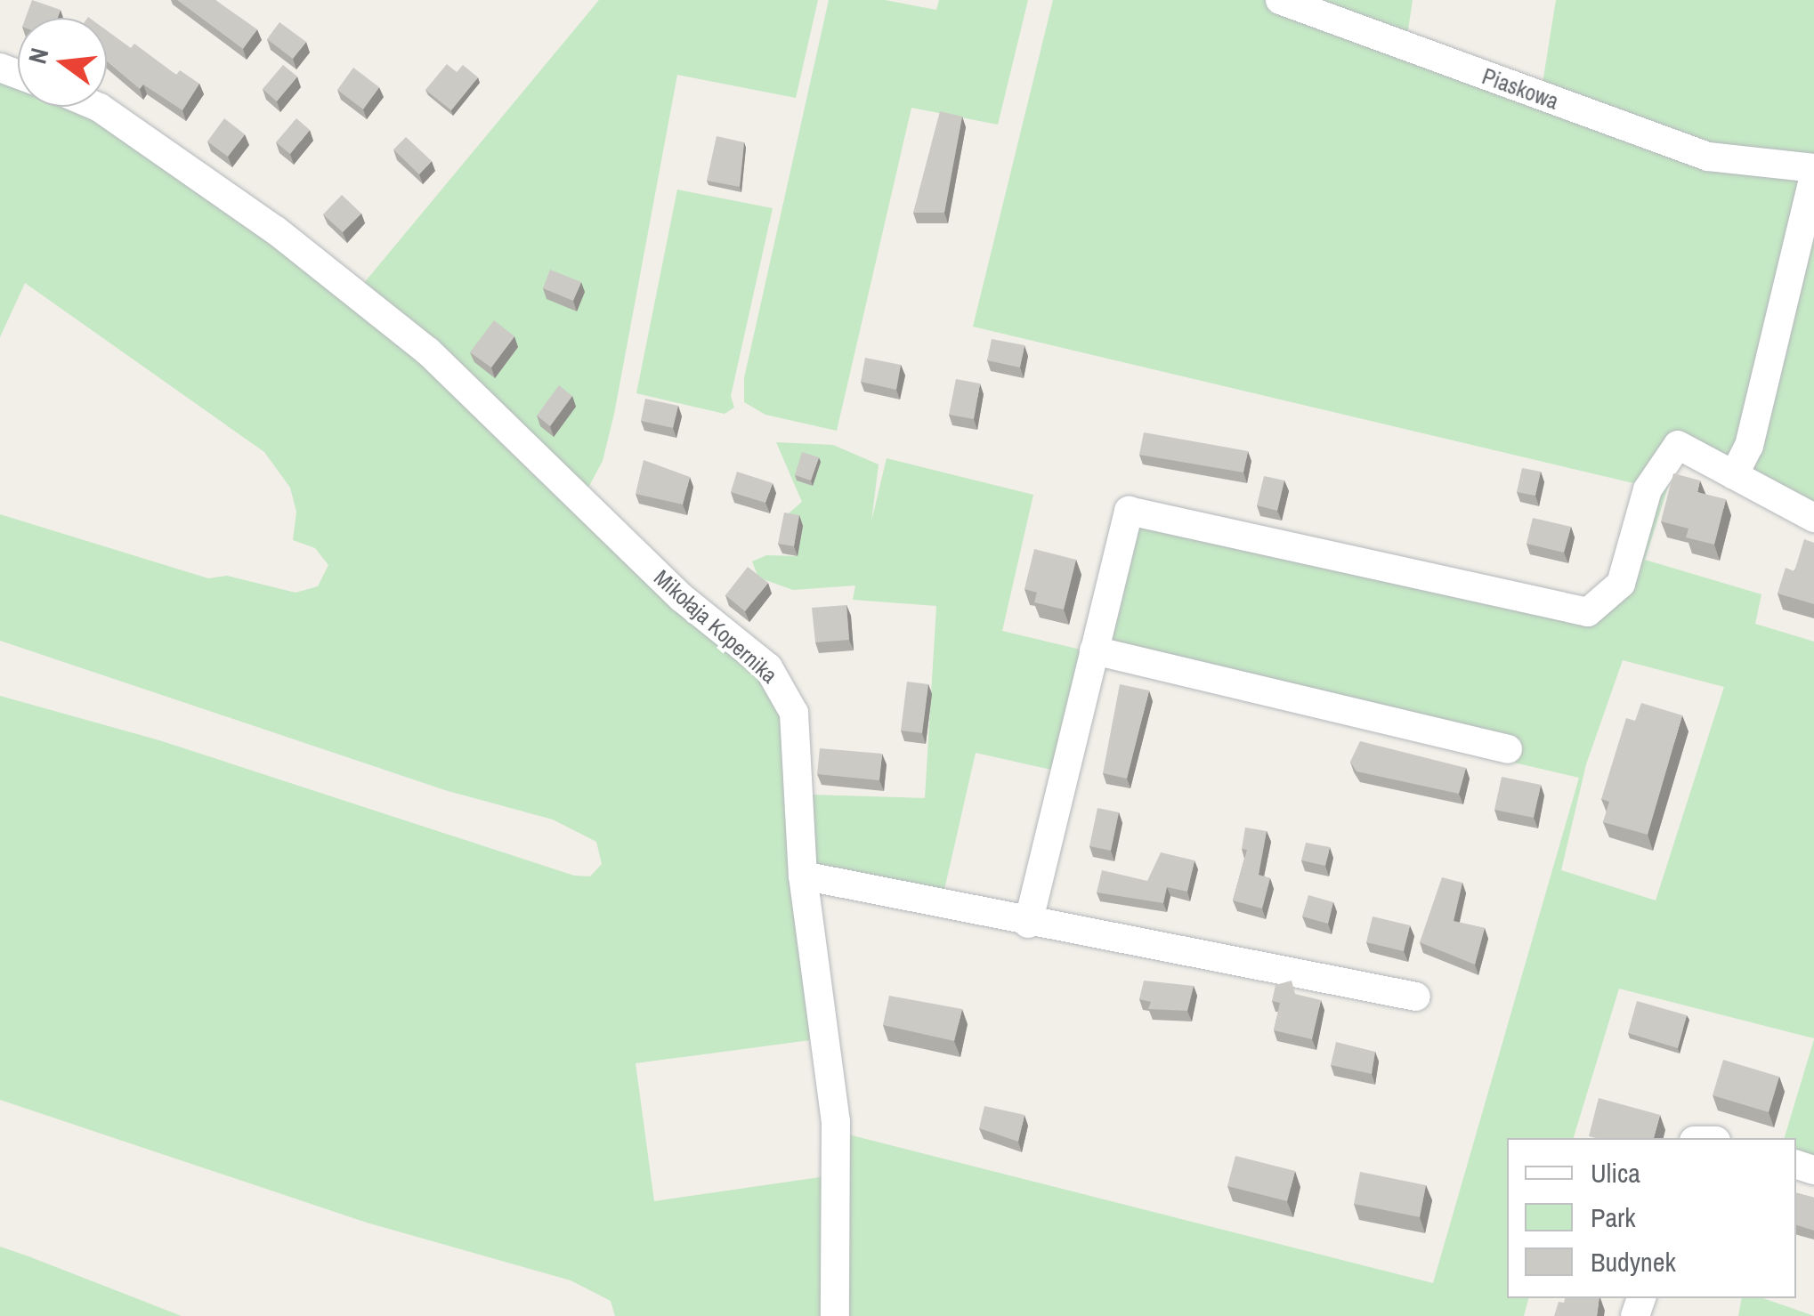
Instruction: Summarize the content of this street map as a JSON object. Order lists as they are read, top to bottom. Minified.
{"streets":{"street":["Piaskowa","Mikołaja Kopernika"]},"legend":["Ulica","Park","Budynek"],"north":"left"}
